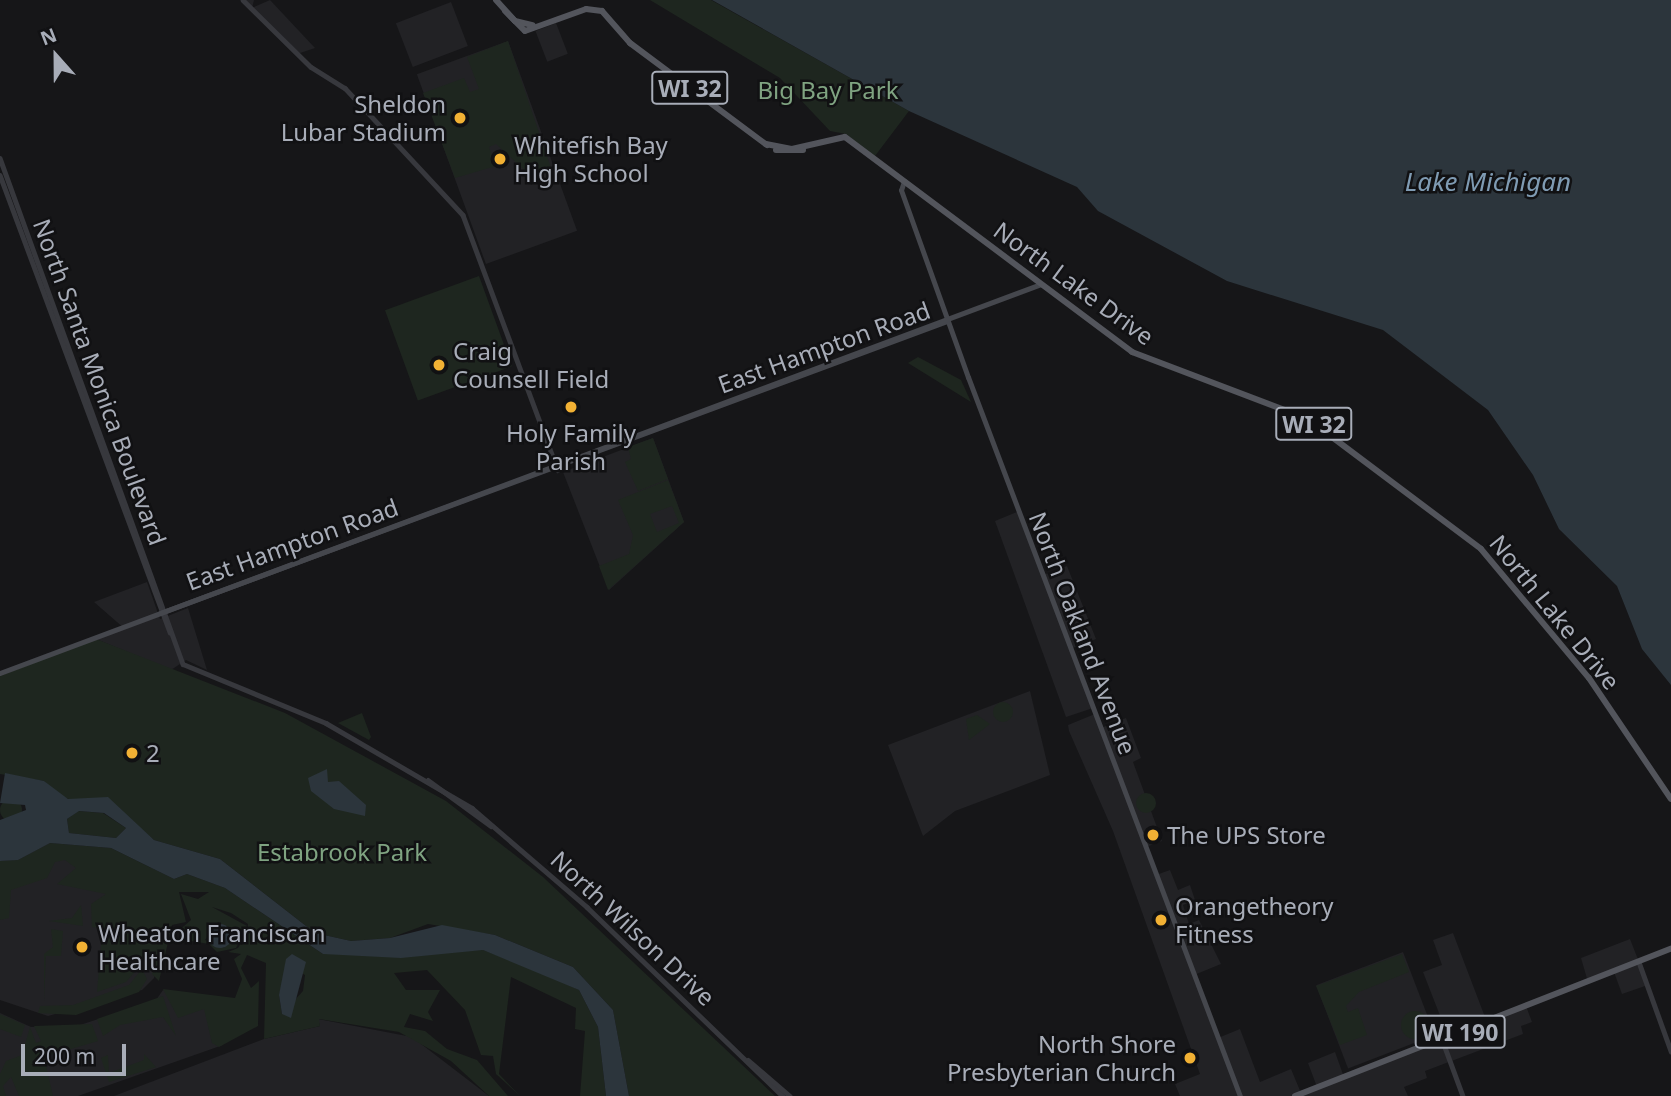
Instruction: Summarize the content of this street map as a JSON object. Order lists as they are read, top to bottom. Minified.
{"streets":{"main road":["WI 32","North Lake Drive","East Hampton Road","North Oakland Avenue","WI 190"],"street":["North Santa Monica Boulevard","North Wilson Drive"]},"crossings":[["North Lake Drive","East Hampton Road"],["North Lake Drive","North Oakland Avenue"],["East Hampton Road","North Santa Monica Boulevard"],["East Hampton Road","North Oakland Avenue"],["North Santa Monica Boulevard","North Wilson Drive"]],"water":["Lake Michigan"],"parks":["Big Bay Park","Estabrook Park"],"places":["Sheldon Lubar Stadium","Whitefish Bay High School","Craig Counsell Field","Holy Family Parish","2","The UPS Store","Orangetheory Fitness","Wheaton Franciscan Healthcare","North Shore Presbyterian Church"],"scale_bar":"200 m","north":"top"}
